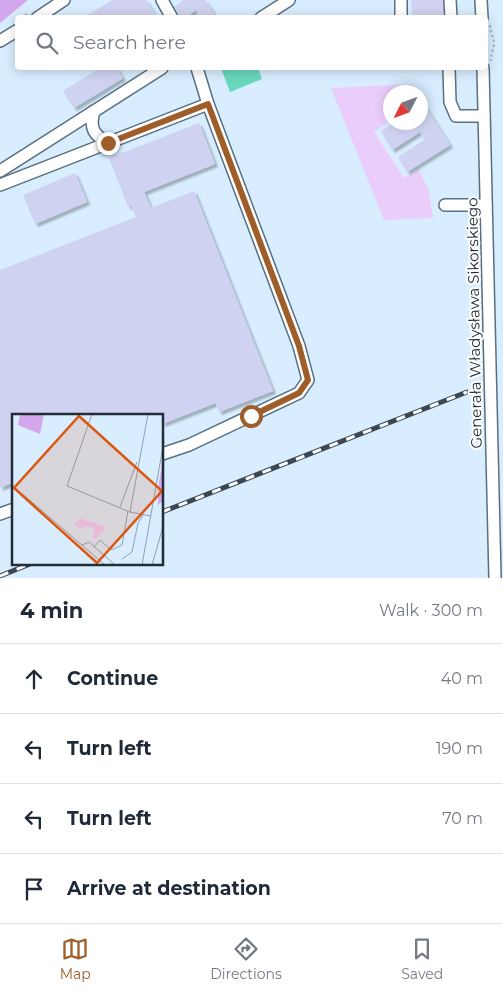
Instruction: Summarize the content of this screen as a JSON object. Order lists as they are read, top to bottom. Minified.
{"streets":{"street":["Generała Władysława Sikorskiego"]},"north":"bottom left","page":{"search":"Search here","heading":["4 min","Walk · 300 m"],"list":[["Continue","40 m"],["Turn left","190 m"],["Turn left","70 m"],"Arrive at destination"],"nav":["Map","Directions","Saved"]}}
